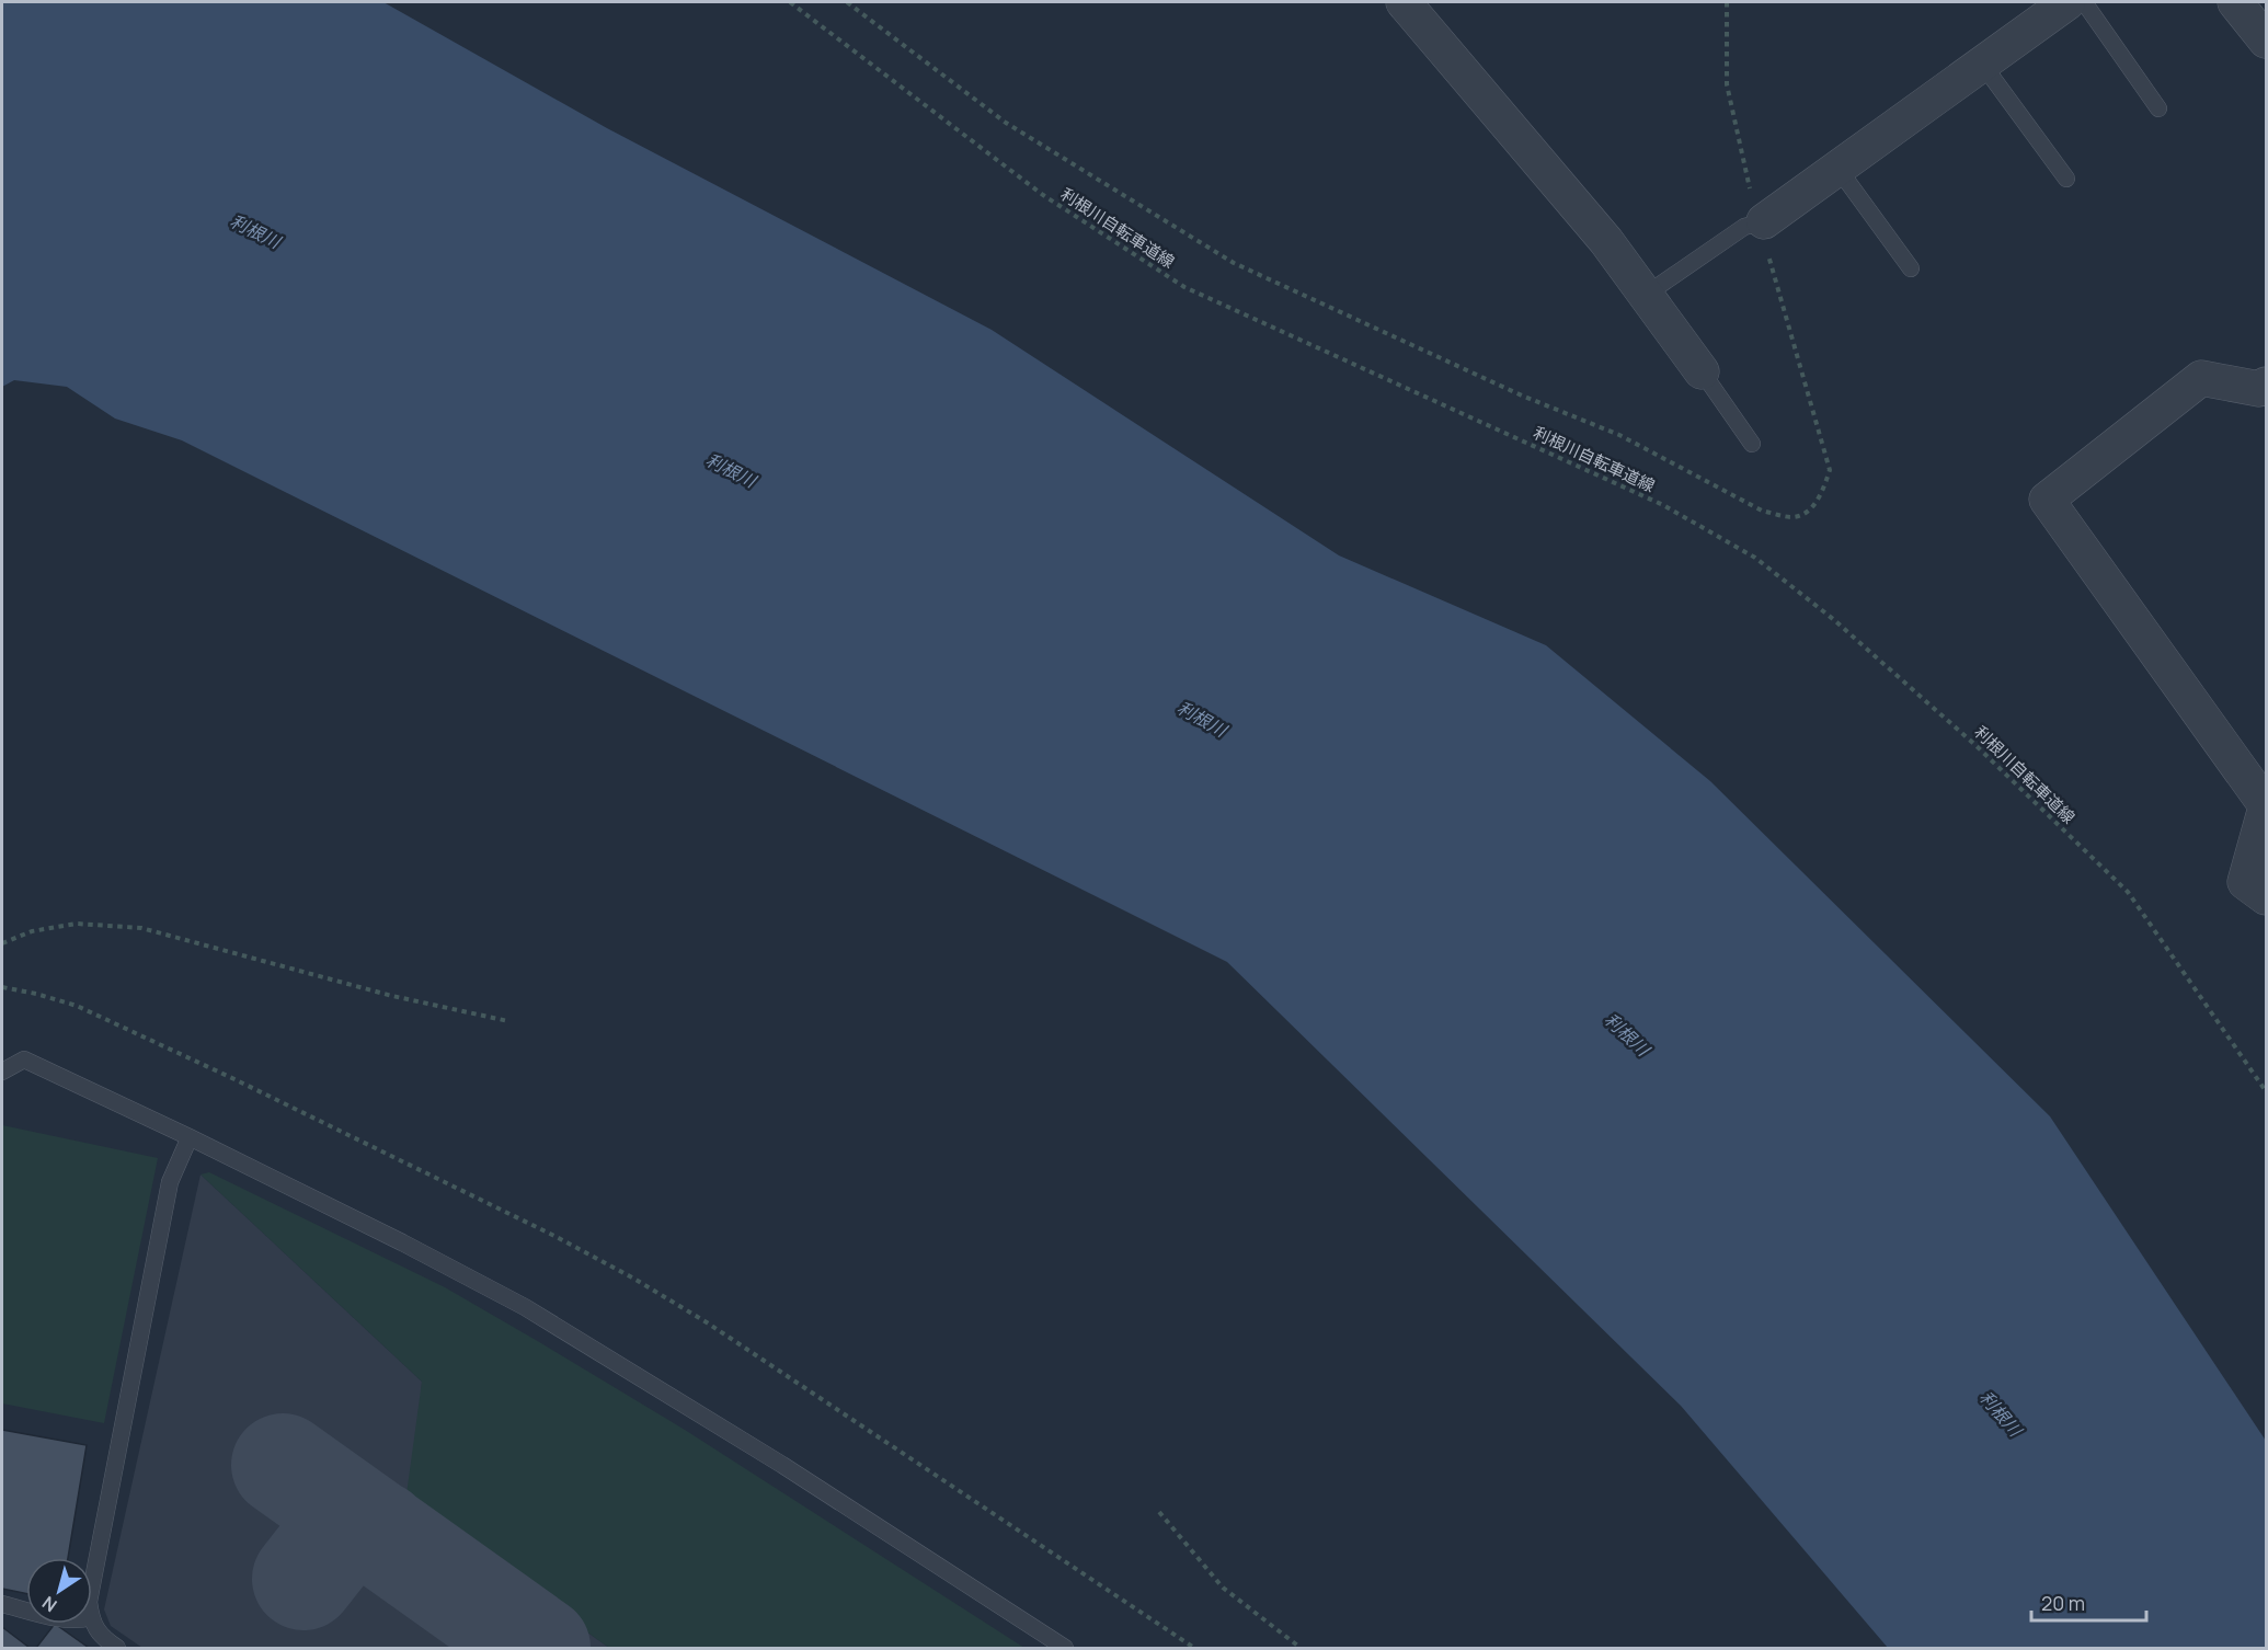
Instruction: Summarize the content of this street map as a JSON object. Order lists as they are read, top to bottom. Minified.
{"streets":{"path":["利根川自転車道線"]},"water":["利根川"],"scale_bar":"20 m","north":"bottom left"}
